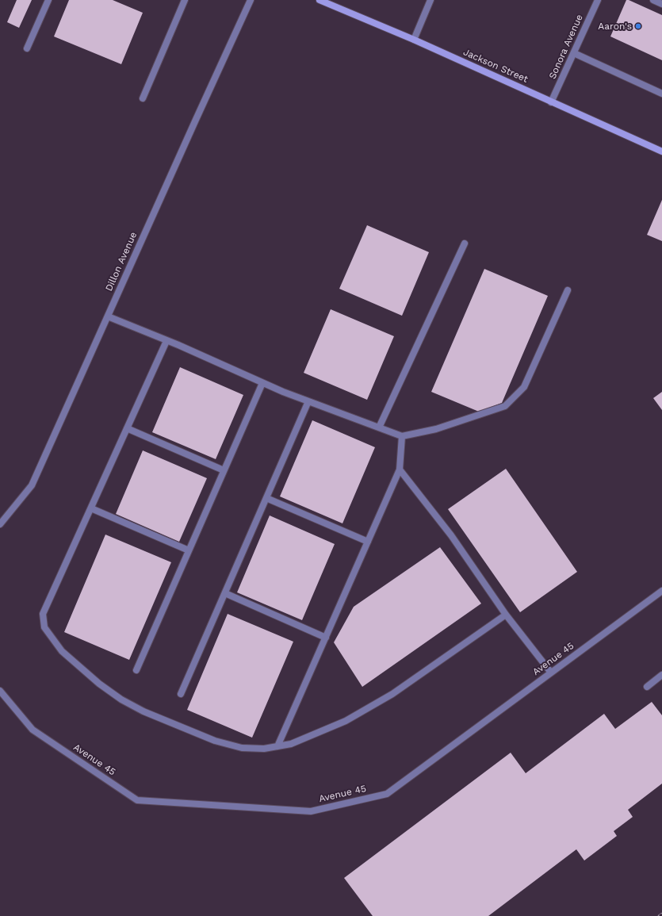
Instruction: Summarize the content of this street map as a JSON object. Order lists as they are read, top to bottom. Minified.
{"streets":{"main road":["Jackson Street"],"street":["Sonora Avenue","Dillon Avenue","Avenue 45"]},"crossings":[["Sonora Avenue","Jackson Street"]],"places":["Aaron's"]}
